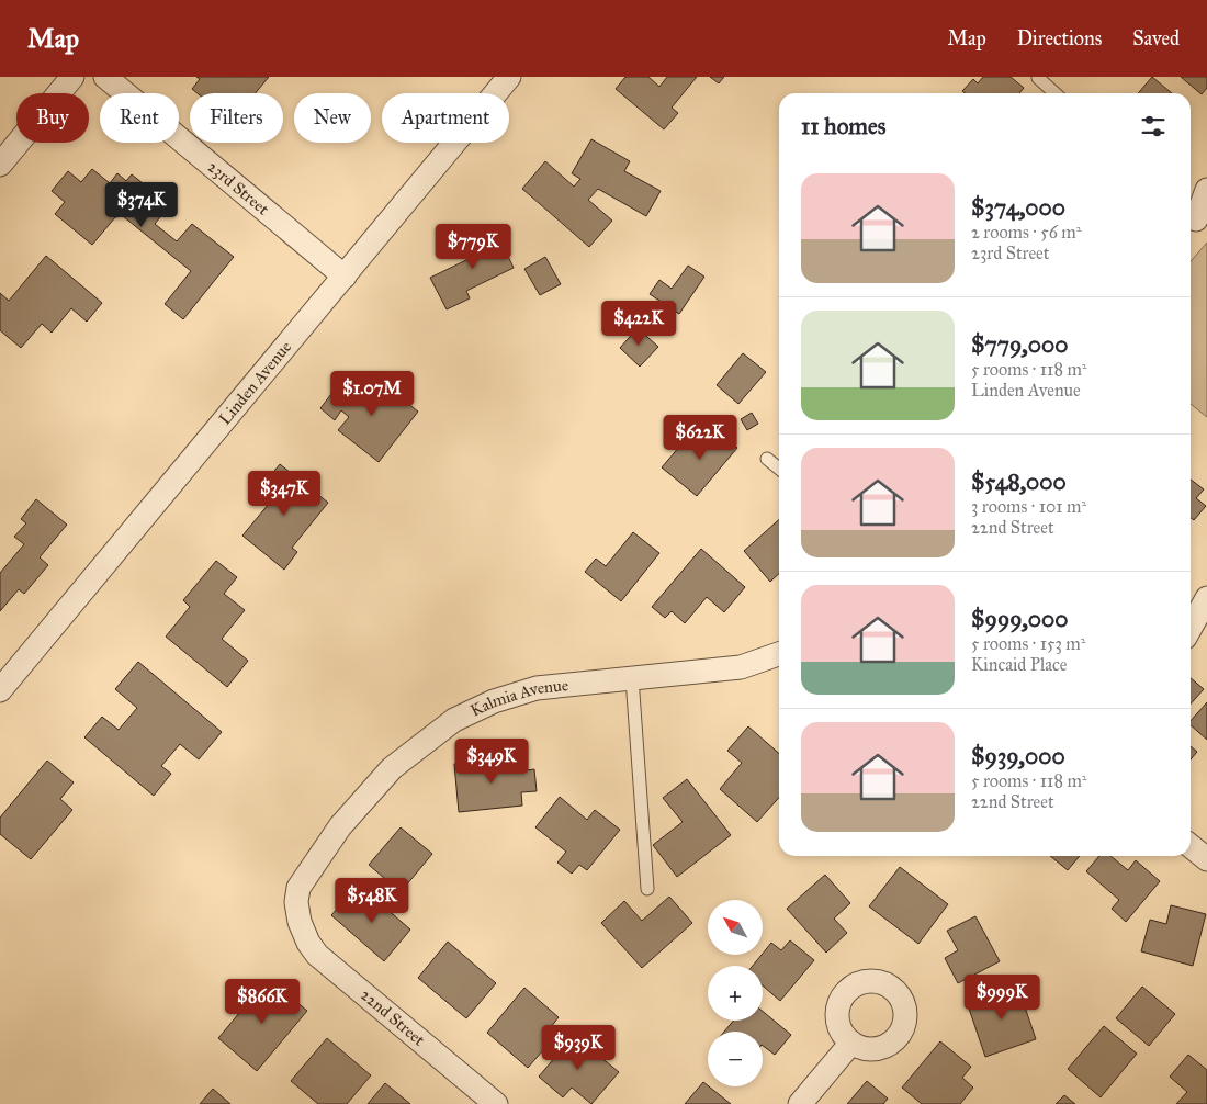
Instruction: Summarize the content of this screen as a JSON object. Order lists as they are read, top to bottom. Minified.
{"streets":{"street":["23rd Street","Linden Avenue","Kalmia Avenue","22nd Street"]},"crossings":[["23rd Street","Linden Avenue"],["Kalmia Avenue","22nd Street"]],"north":"top left","page":{"header":"Map","nav":["Map","Directions","Saved"],"chip":["Buy","Rent","Filters","New","Apartment"],"heading":"11 homes","list":[{"name":"$374,000","note":"2 rooms · 56 m² · 23rd Street"},{"name":"$779,000","note":"5 rooms · 118 m² · Linden Avenue"},{"name":"$548,000","note":"3 rooms · 101 m² · 22nd Street"},{"name":"$999,000","note":"5 rooms · 153 m² · Kincaid Place"},{"name":"$939,000","note":"5 rooms · 118 m² · 22nd Street"}],"price":["$374K","$779K","$422K","$1.07M","$622K","$347K","$349K","$548K","$999K","$866K","$939K"],"map_buttons":["+","−"]}}
